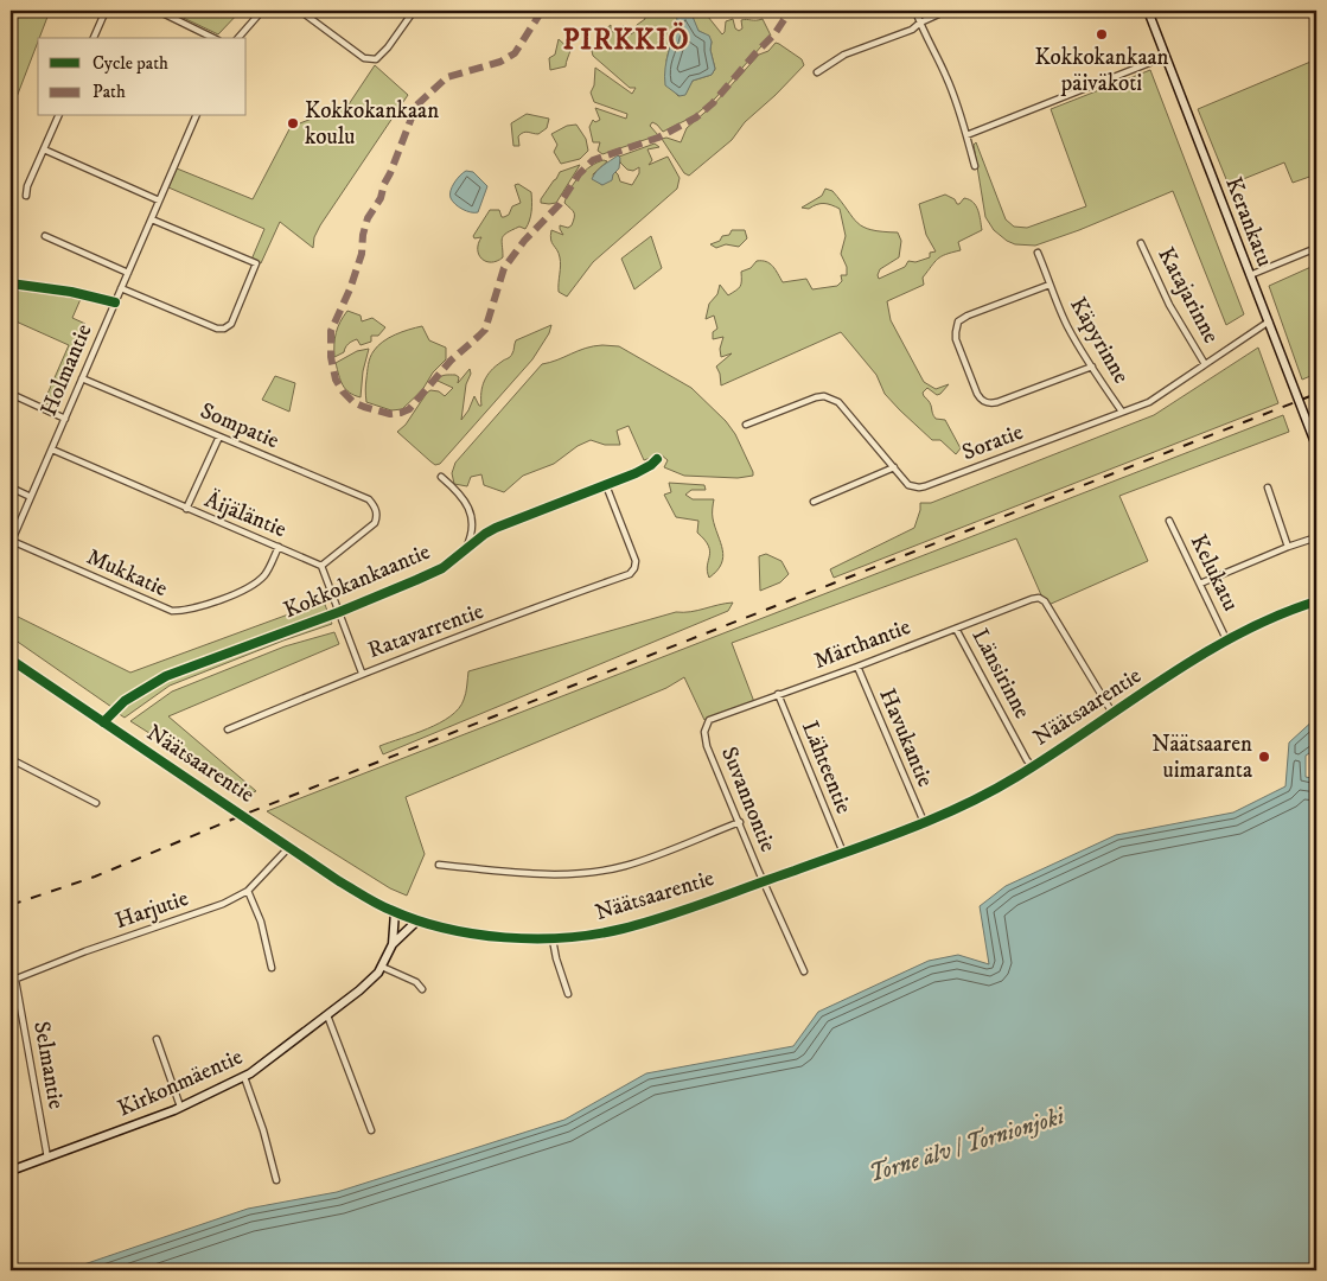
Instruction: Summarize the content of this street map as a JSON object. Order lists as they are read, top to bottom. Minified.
{"streets":{"street":["Kerankatu","Katajarinne","Käpyrinne","Holmantie","Sompatie","Soratie","Äijäläntie","Mukkatie","Kelukatu","Kokkokankaantie","Ratavarrentie","Märthantie","Länsirinne","Näätsaarentie","Havukantie","Lähteentie","Suvannontie","Harjutie","Selmantie","Kirkonmäentie"]},"crossings":[["Kerankatu","Soratie"],["Katajarinne","Soratie"],["Käpyrinne","Soratie"],["Holmantie","Sompatie"],["Holmantie","Äijäläntie"],["Holmantie","Mukkatie"],["Sompatie","Äijäläntie"],["Äijäläntie","Mukkatie"],["Kelukatu","Näätsaarentie"],["Kokkokankaantie","Ratavarrentie"],["Kokkokankaantie","Näätsaarentie"],["Märthantie","Länsirinne"],["Märthantie","Näätsaarentie"],["Märthantie","Havukantie"],["Märthantie","Lähteentie"],["Märthantie","Suvannontie"],["Länsirinne","Näätsaarentie"],["Näätsaarentie","Havukantie"],["Näätsaarentie","Lähteentie"],["Näätsaarentie","Suvannontie"],["Näätsaarentie","Harjutie"],["Näätsaarentie","Kirkonmäentie"],["Harjutie","Selmantie"],["Selmantie","Kirkonmäentie"]],"districts":["PIRKKIÖ"],"water":["Torne älv / Tornionjoki"],"places":["Kokkokankaan päiväkoti","Kokkokankaan koulu","Näätsaaren uimaranta"],"legend":["Cycle path","Path"]}
